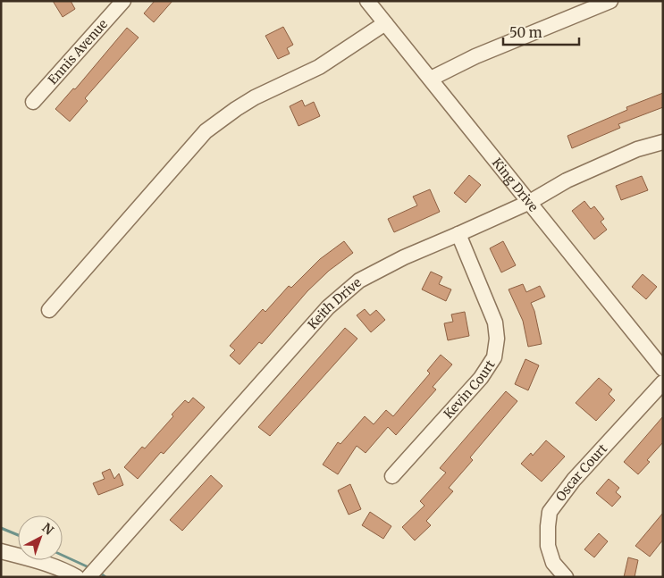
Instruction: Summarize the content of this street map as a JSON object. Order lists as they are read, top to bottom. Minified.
{"streets":{"street":["Ennis Avenue","King Drive","Keith Drive","Kevin Court","Oscar Court"]},"crossings":[["King Drive","Keith Drive"],["Keith Drive","Kevin Court"]],"scale_bar":"50 m","north":"top right"}
